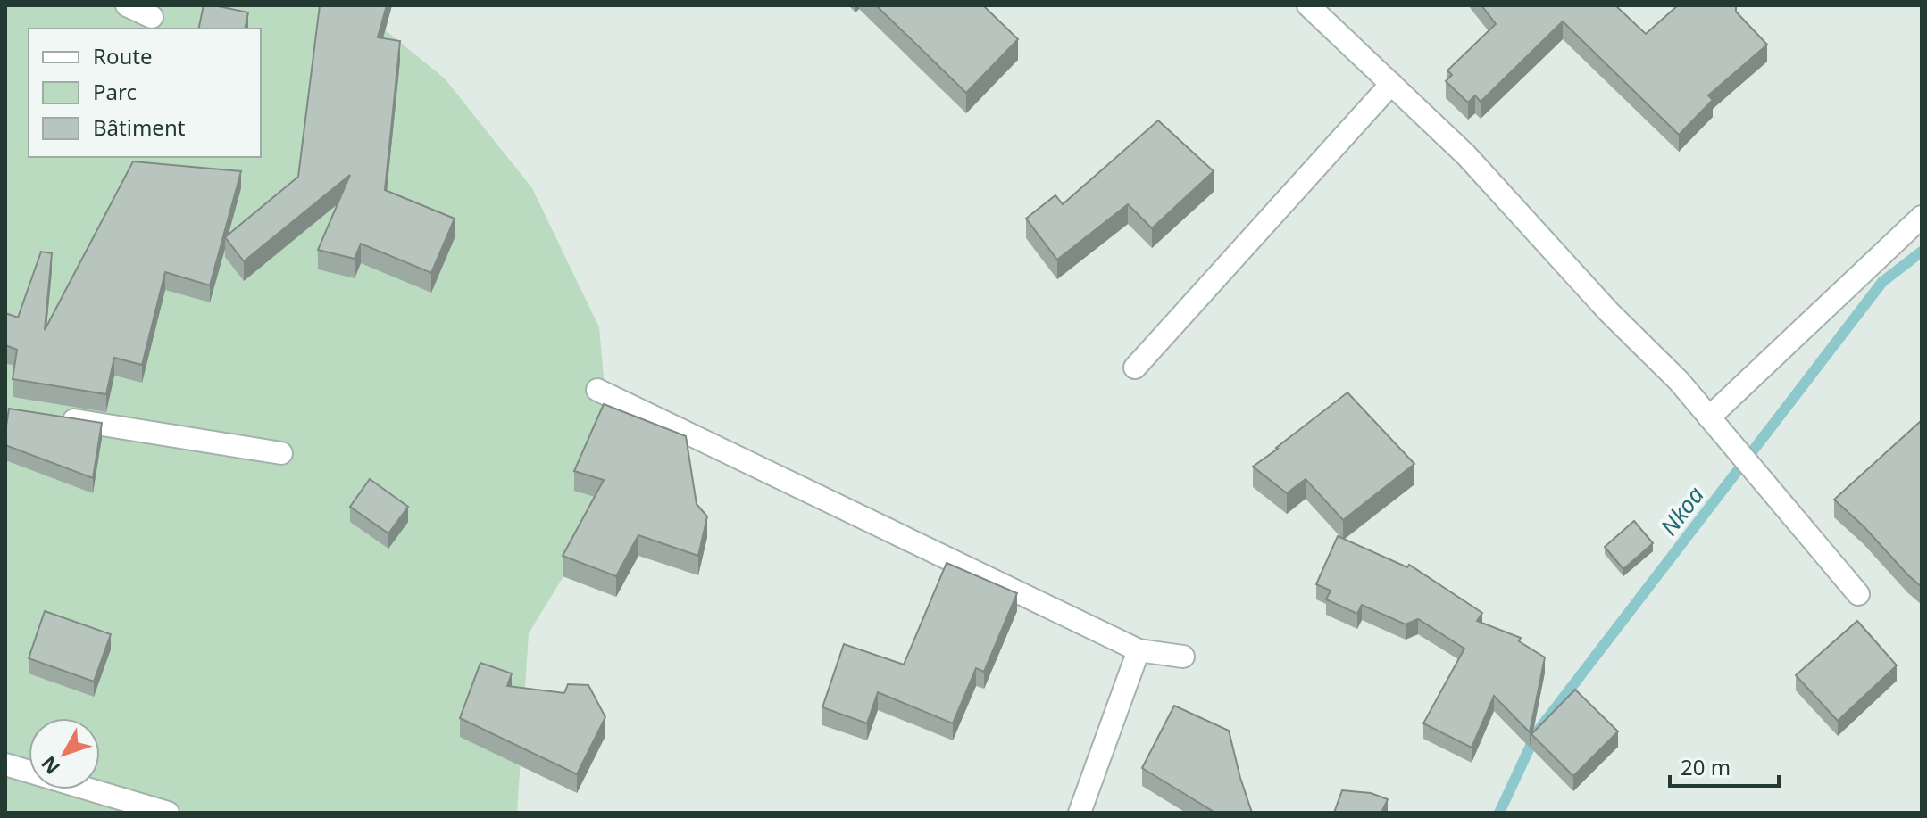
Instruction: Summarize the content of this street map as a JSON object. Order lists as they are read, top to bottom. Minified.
{"water":["Nkoa"],"legend":["Route","Parc","Bâtiment"],"scale_bar":"20 m","north":"bottom left"}
